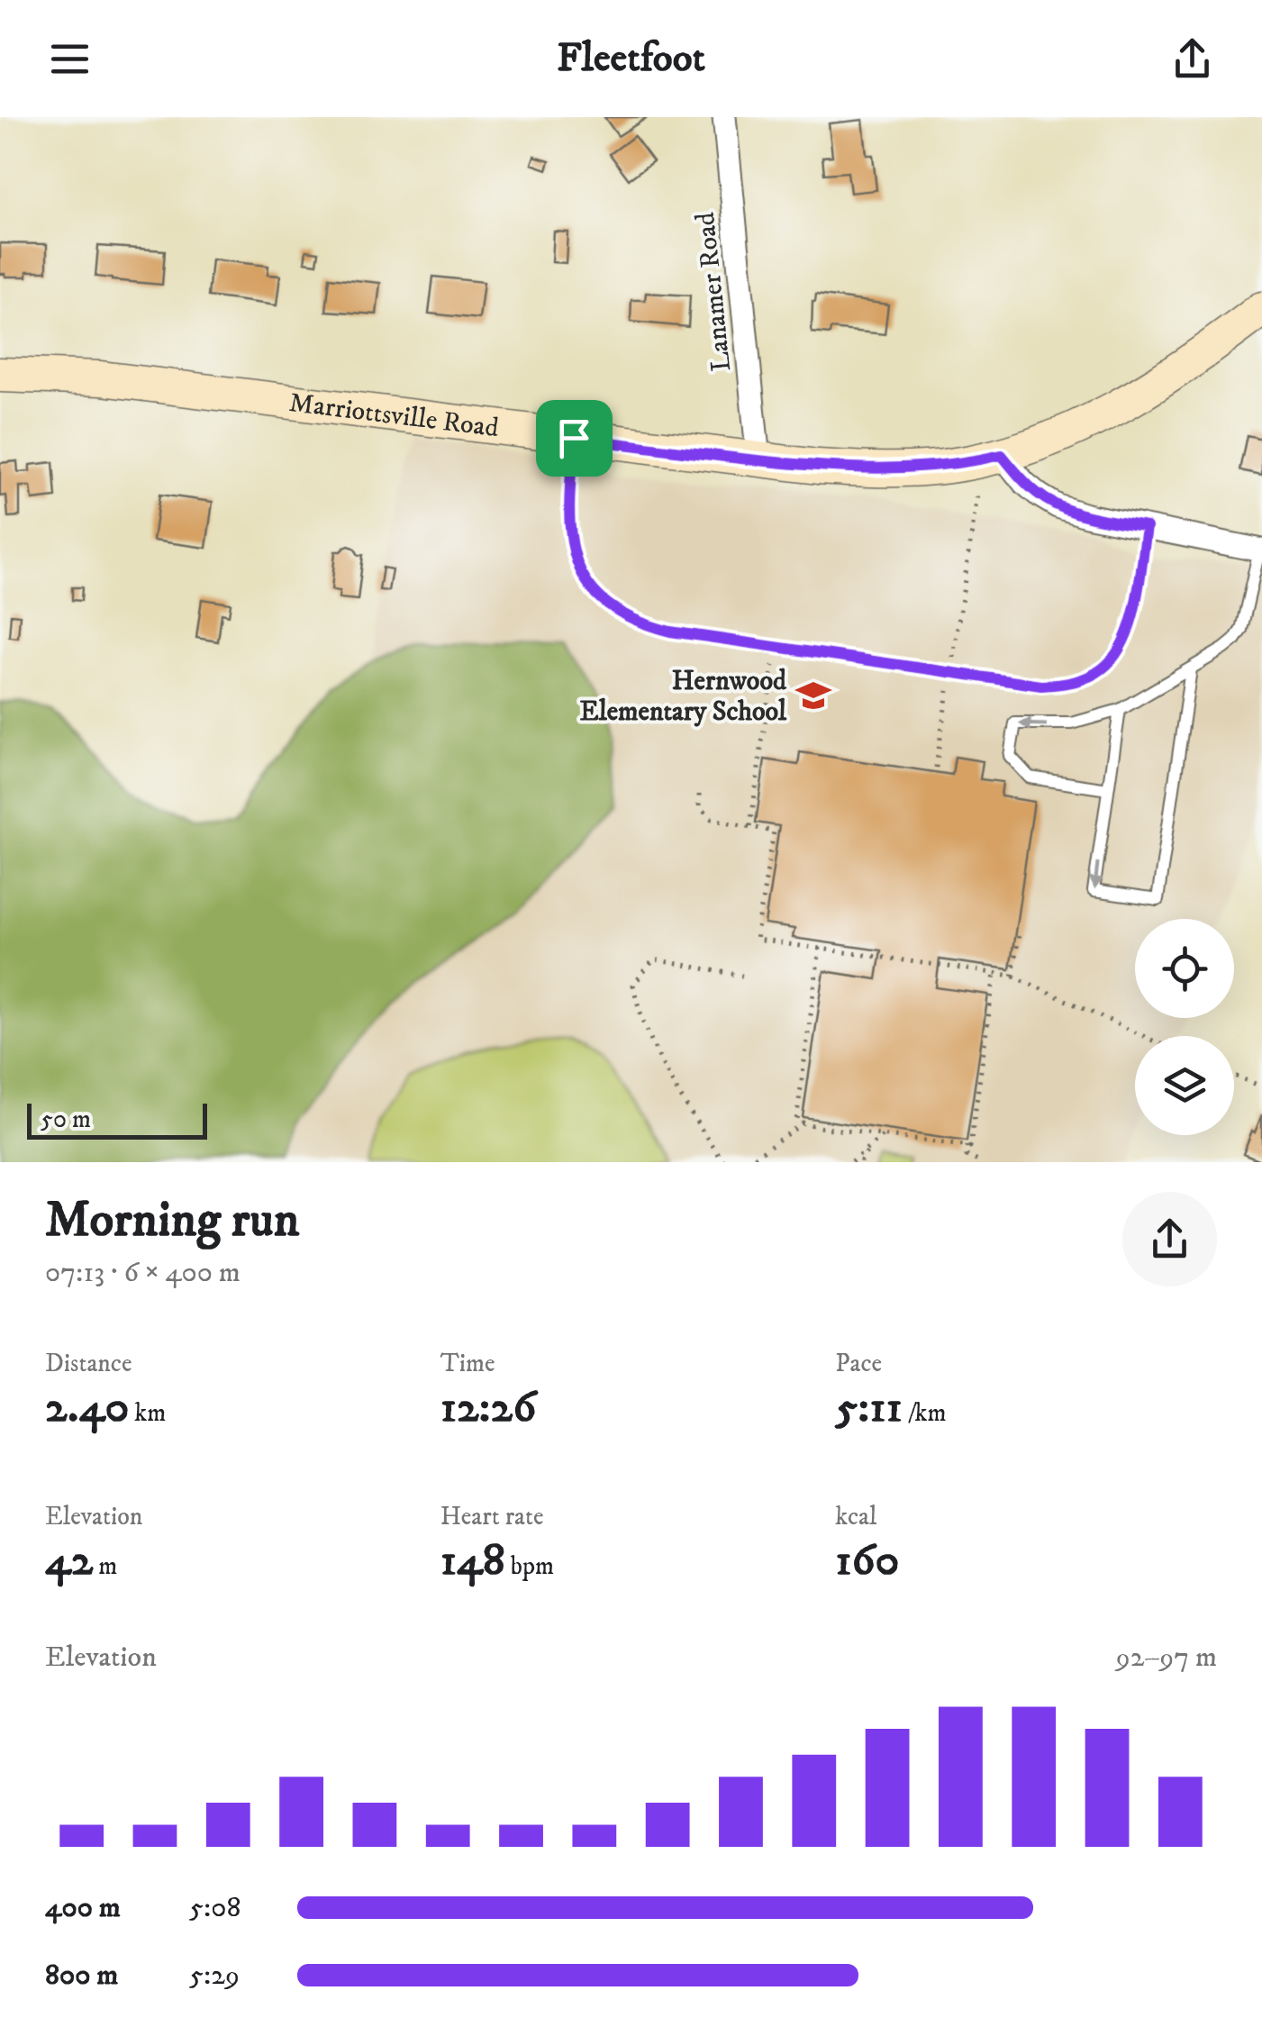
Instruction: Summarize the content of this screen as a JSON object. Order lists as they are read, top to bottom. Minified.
{"streets":{"main road":["Marriottsville Road"],"street":["Lanamer Road"]},"crossings":[["Lanamer Road","Marriottsville Road"]],"places":{"school or university":["Hernwood Elementary School"]},"scale_bar":"50 m","page":{"header":"Fleetfoot","scale":"50 m","heading":["Morning run","07:13 · 6 × 400 m"],"stats":[["Distance","2.40 km"],["Time","12:26"],["Pace","5:11 /km"],["Elevation","42 m"],["Heart rate","148 bpm"],["kcal","160"]],"chart":["Elevation","92–97 m"],"list":[{"name":"400 m","note":"5:08"},{"name":"800 m","note":"5:29"}]}}
